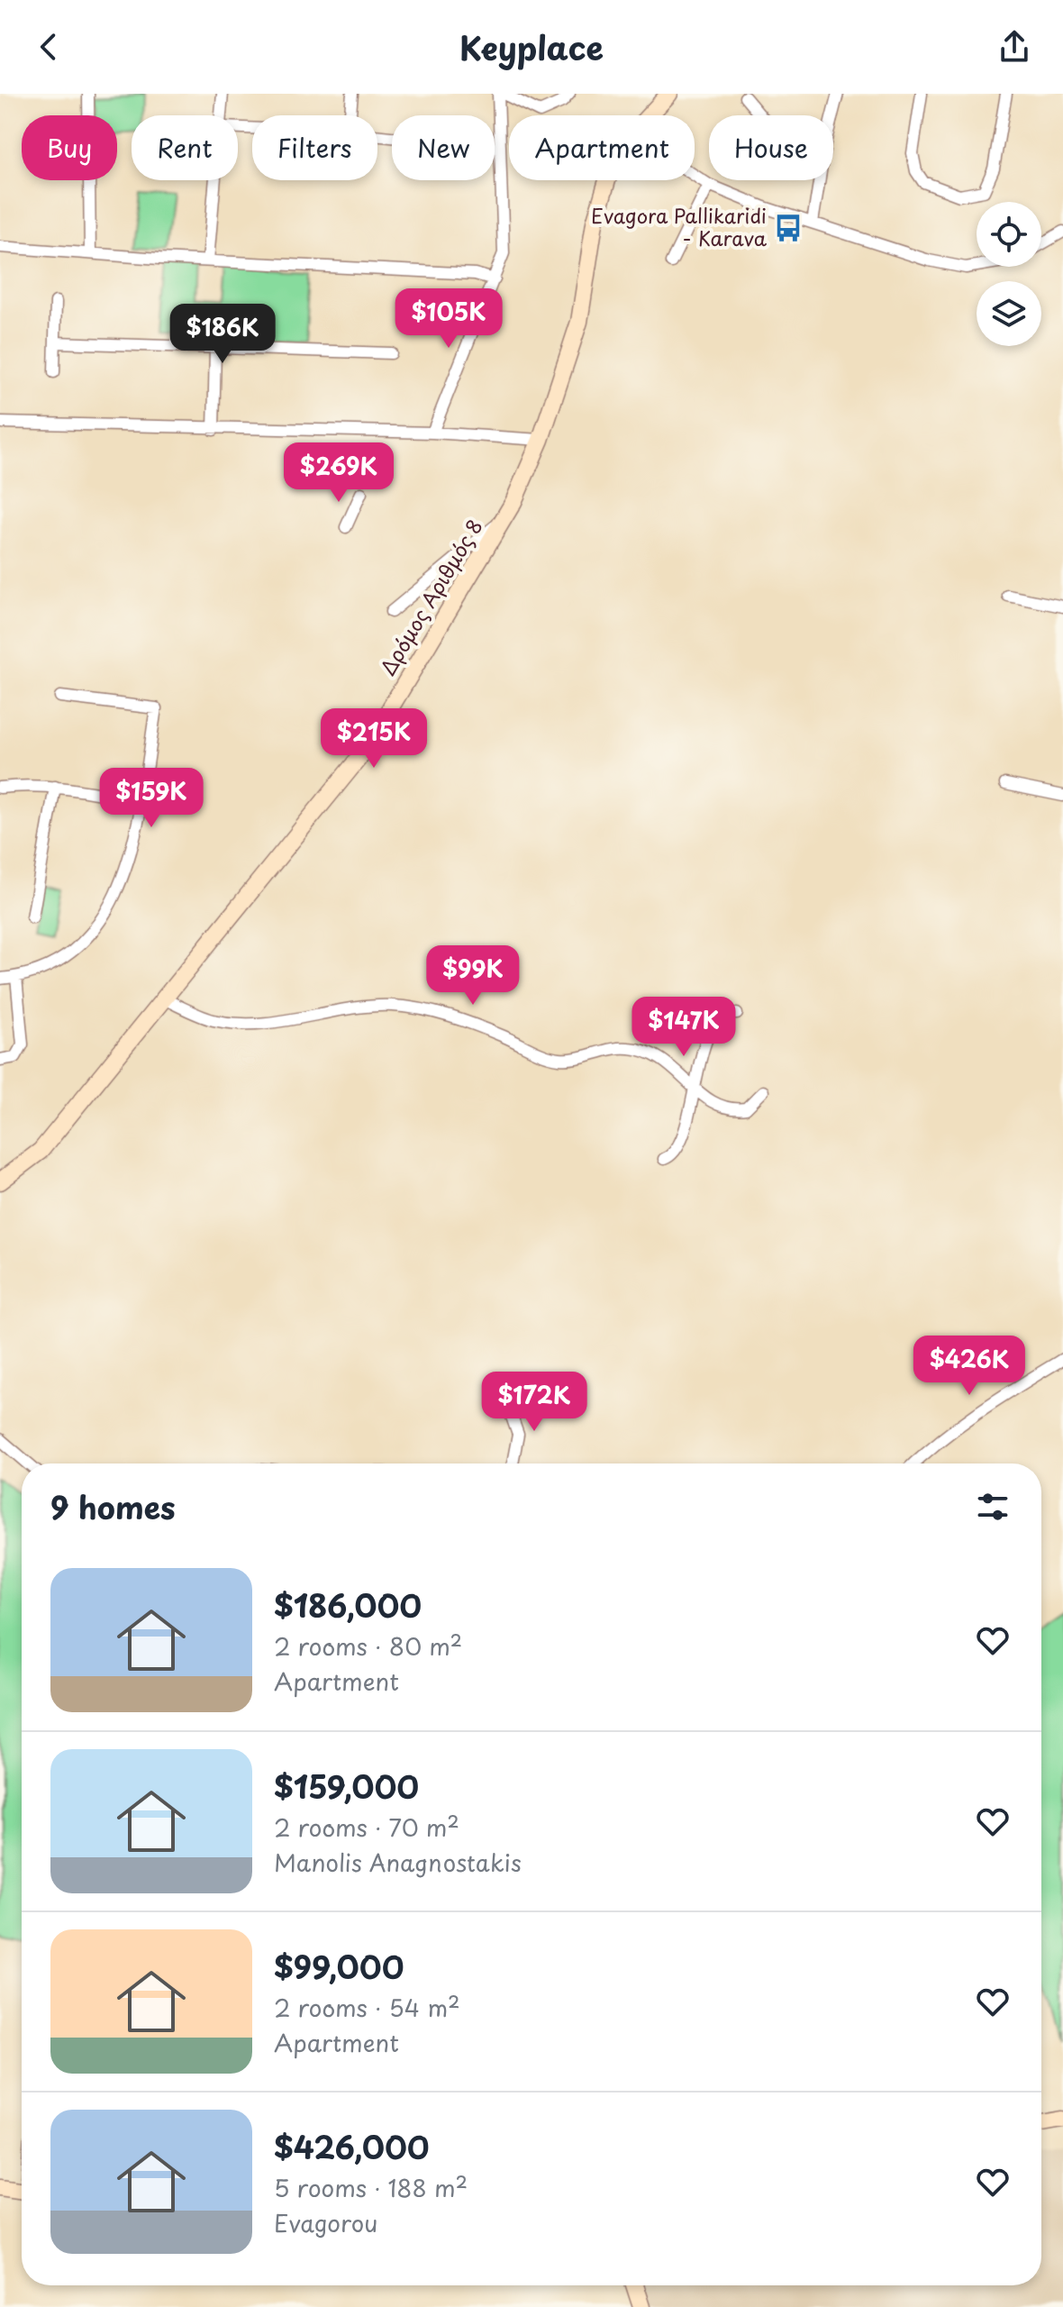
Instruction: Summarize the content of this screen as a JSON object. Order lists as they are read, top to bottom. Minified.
{"streets":{"street":["Δρόμος Αριθμός 8"]},"places":{"bus stop":["Evagora Pallikaridi - Karava"]},"page":{"header":"Keyplace","chip":["Buy","Rent","Filters","New","Apartment","House"],"price":["$105K","$186K","$269K","$215K","$159K","$99K","$147K","$426K","$172K"],"heading":"9 homes","list":[{"name":"$186,000","note":"2 rooms · 80 m² · Apartment"},{"name":"$159,000","note":"2 rooms · 70 m² · Manolis Anagnostakis"},{"name":"$99,000","note":"2 rooms · 54 m² · Apartment"},{"name":"$426,000","note":"5 rooms · 188 m² · Evagorou"}]}}
